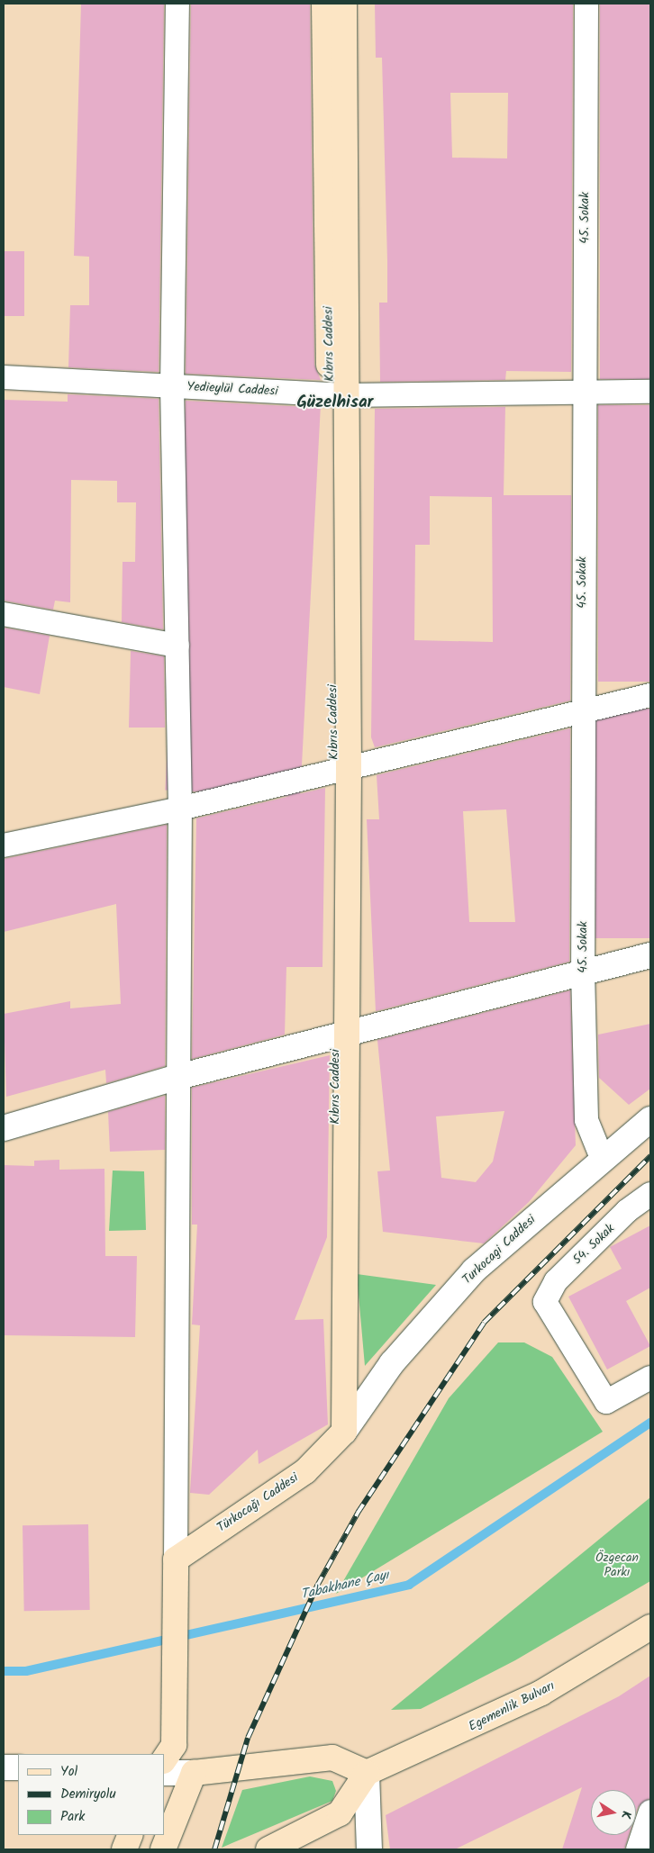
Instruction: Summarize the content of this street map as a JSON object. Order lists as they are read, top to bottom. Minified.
{"streets":{"main road":["Kıbrıs Caddesi","Türkocağı Caddesi","Egemenlik Bulvarı"],"street":["45. Sokak","Yedieylül Caddesi","54. Sokak","Turkocagi Caddesi"]},"crossings":[["45. Sokak","Yedieylül Caddesi"],["45. Sokak","Turkocagi Caddesi"],["Kıbrıs Caddesi","Yedieylül Caddesi"],["Kıbrıs Caddesi","Turkocagi Caddesi"],["Kıbrıs Caddesi","Türkocağı Caddesi"],["Turkocagi Caddesi","Türkocağı Caddesi"]],"districts":["Güzelhisar"],"water":["Tabakhane Çayı"],"parks":["Özgecan Parkı"],"legend":["Yol","Demiryolu","Park"],"north":"right"}
